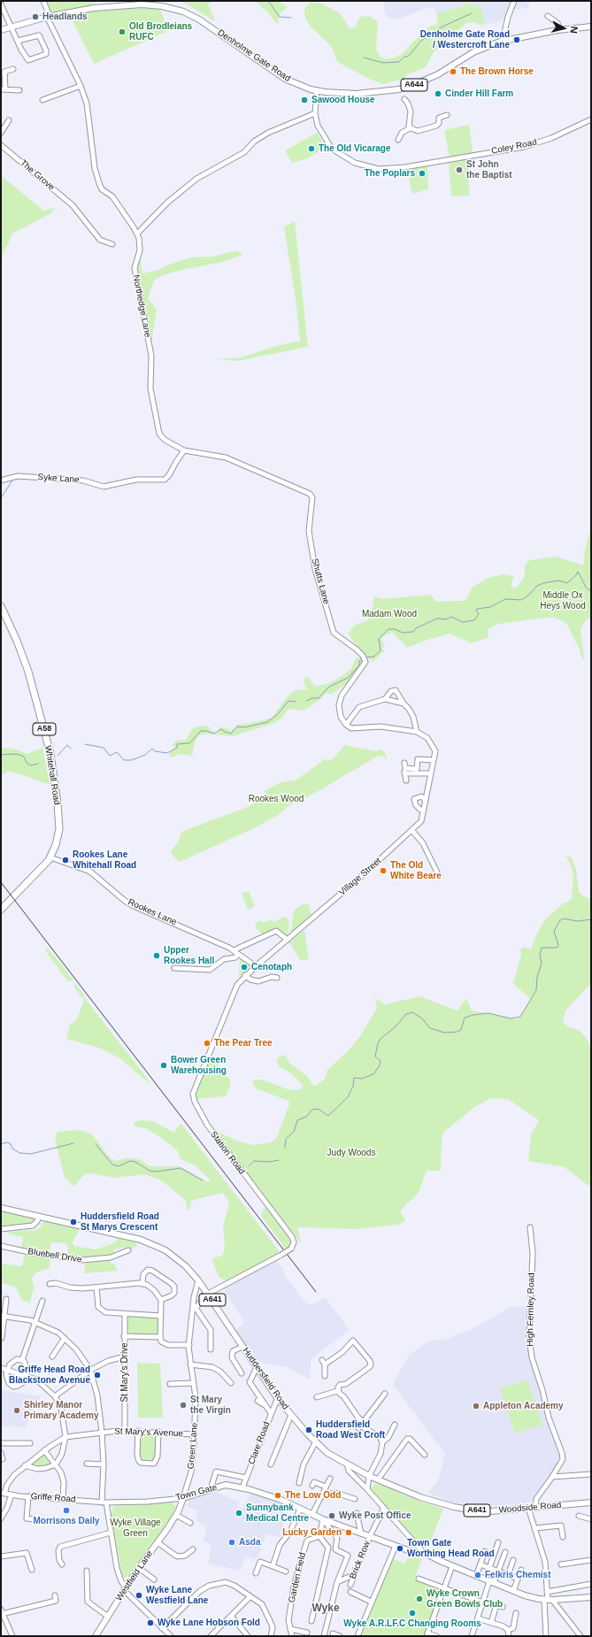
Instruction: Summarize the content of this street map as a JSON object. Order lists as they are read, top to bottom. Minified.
{"streets":{"highway":["A58","Whitehall Road"],"main road":["Denholme Gate Road","A644","A641","Huddersfield Road","Town Gate","Woodside Road","Westfield Lane"],"street":["Coley Road","The Grove","Northedge Lane","Syke Lane","Shutts Lane","Village Street","Rookes Lane","Station Road","Bluebell Drive","High Fernley Road","St Mary's Drive","St Mary's Avenue","Clare Road","Green Lane","Griffe Road","Brick Row","Garden Field"]},"crossings":[["Denholme Gate Road","A644"],["Denholme Gate Road","Coley Road"],["Denholme Gate Road","Northedge Lane"],["Northedge Lane","Syke Lane"],["Northedge Lane","Shutts Lane"],["Whitehall Road","Rookes Lane"],["Village Street","Rookes Lane"],["Village Street","Station Road"],["Rookes Lane","Station Road"],["Station Road","Huddersfield Road"],["High Fernley Road","Woodside Road"],["St Mary's Drive","St Mary's Avenue"],["Huddersfield Road","Clare Road"],["Huddersfield Road","Green Lane"],["Huddersfield Road","Woodside Road"],["St Mary's Avenue","Green Lane"],["Clare Road","Town Gate"],["Green Lane","Town Gate"],["Green Lane","Westfield Lane"],["Town Gate","Griffe Road"],["Town Gate","Brick Row"],["Town Gate","Westfield Lane"]],"districts":["Wyke"],"parks":["Middle Ox Heys Wood","Madam Wood","Rookes Wood","Judy Woods","Wyke Village Green"],"places":["Headlands","Old Brodleians RUFC","Denholme Gate Road / Westercroft Lane","The Brown Horse","Cinder Hill Farm","Sawood House","The Old Vicarage","St John the Baptist","The Poplars","Rookes Lane Whitehall Road","The Old White Beare","Upper Rookes Hall","Cenotaph","The Pear Tree","Bower Green Warehousing","Huddersfield Road St Marys Crescent","Griffe Head Road Blackstone Avenue","St Mary the Virgin","Appleton Academy","Shirley Manor Primary Academy","Huddersfield Road West Croft","The Low Odd","Morrisons Daily","Sunnybank Medical Centre","Wyke Post Office","Lucky Garden","Asda","Town Gate Worthing Head Road","Felkris Chemist","Wyke Lane Westfield Lane","Wyke Crown Green Bowls Club","Wyke A.R.LF.C Changing Rooms","Wyke Lane Hobson Fold"],"north":"right"}
